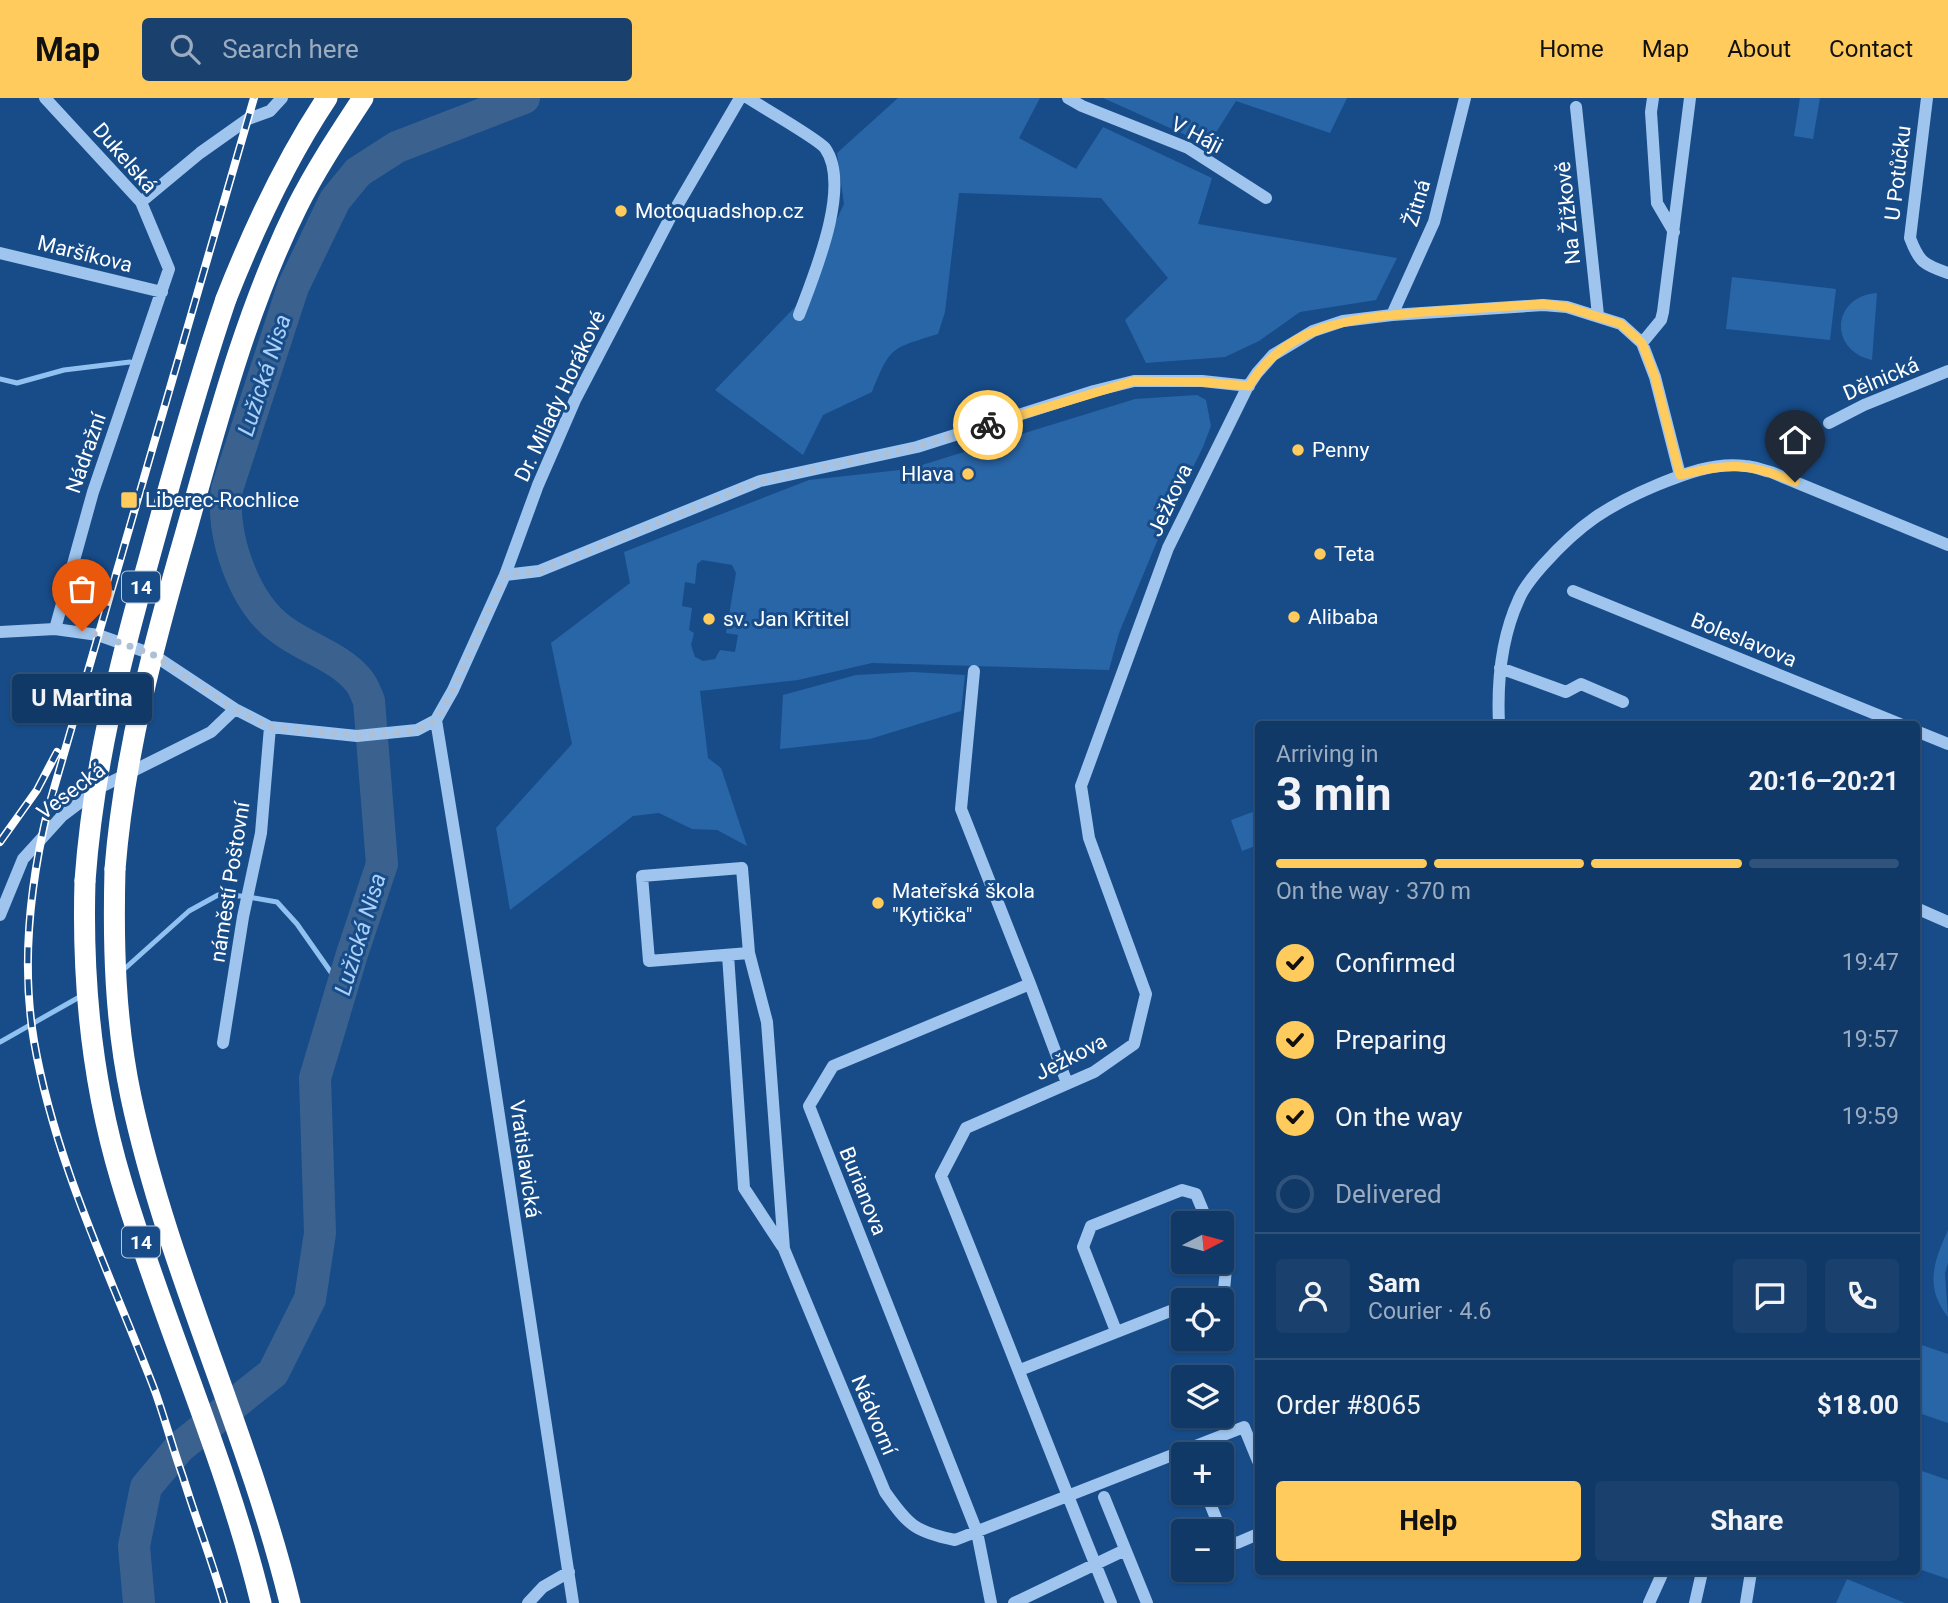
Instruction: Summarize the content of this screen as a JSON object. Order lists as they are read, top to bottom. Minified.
{"streets":{"highway":["14"],"street":["V Háji","Dukelská","U Potůčku","Žitná","Na Žižkově","Maršíkova","Dělnická","Dr. Milady Horákové","Nádražní","Ježkova","Boleslavova","Vesecká","náměstí Poštovní","Vratislavická","Burianova","Nádvorní"]},"crossings":[["Dukelská","Maršíkova"],["Dukelská","Nádražní"],["Maršíkova","Nádražní"],["Dr. Milady Horákové","Vratislavická"],["Burianova","Nádvorní"]],"water":["Lužická Nisa"],"places":{"other":["Motoquadshop.cz","Penny","Hlava","Teta","Alibaba","sv. Jan Křtitel","U Martina","Mateřská škola \"Kytička\""],"transit":["Liberec-Rochlice"]},"north":"right","page":{"header":"Map","search":"Search here","nav":["Home","Map","About","Contact"],"bubble":"U Martina","heading":["3 min","Arriving in","20:16–20:21"],"panel":["Sam","Courier · 4.6","Order #8065","$18.00"],"bar":"On the way · 370 m","list":[["Confirmed","19:47"],["Preparing","19:57"],["On the way","19:59"],"Delivered"],"map_buttons":["+","−"],"buttons":["Help","Share"]}}
